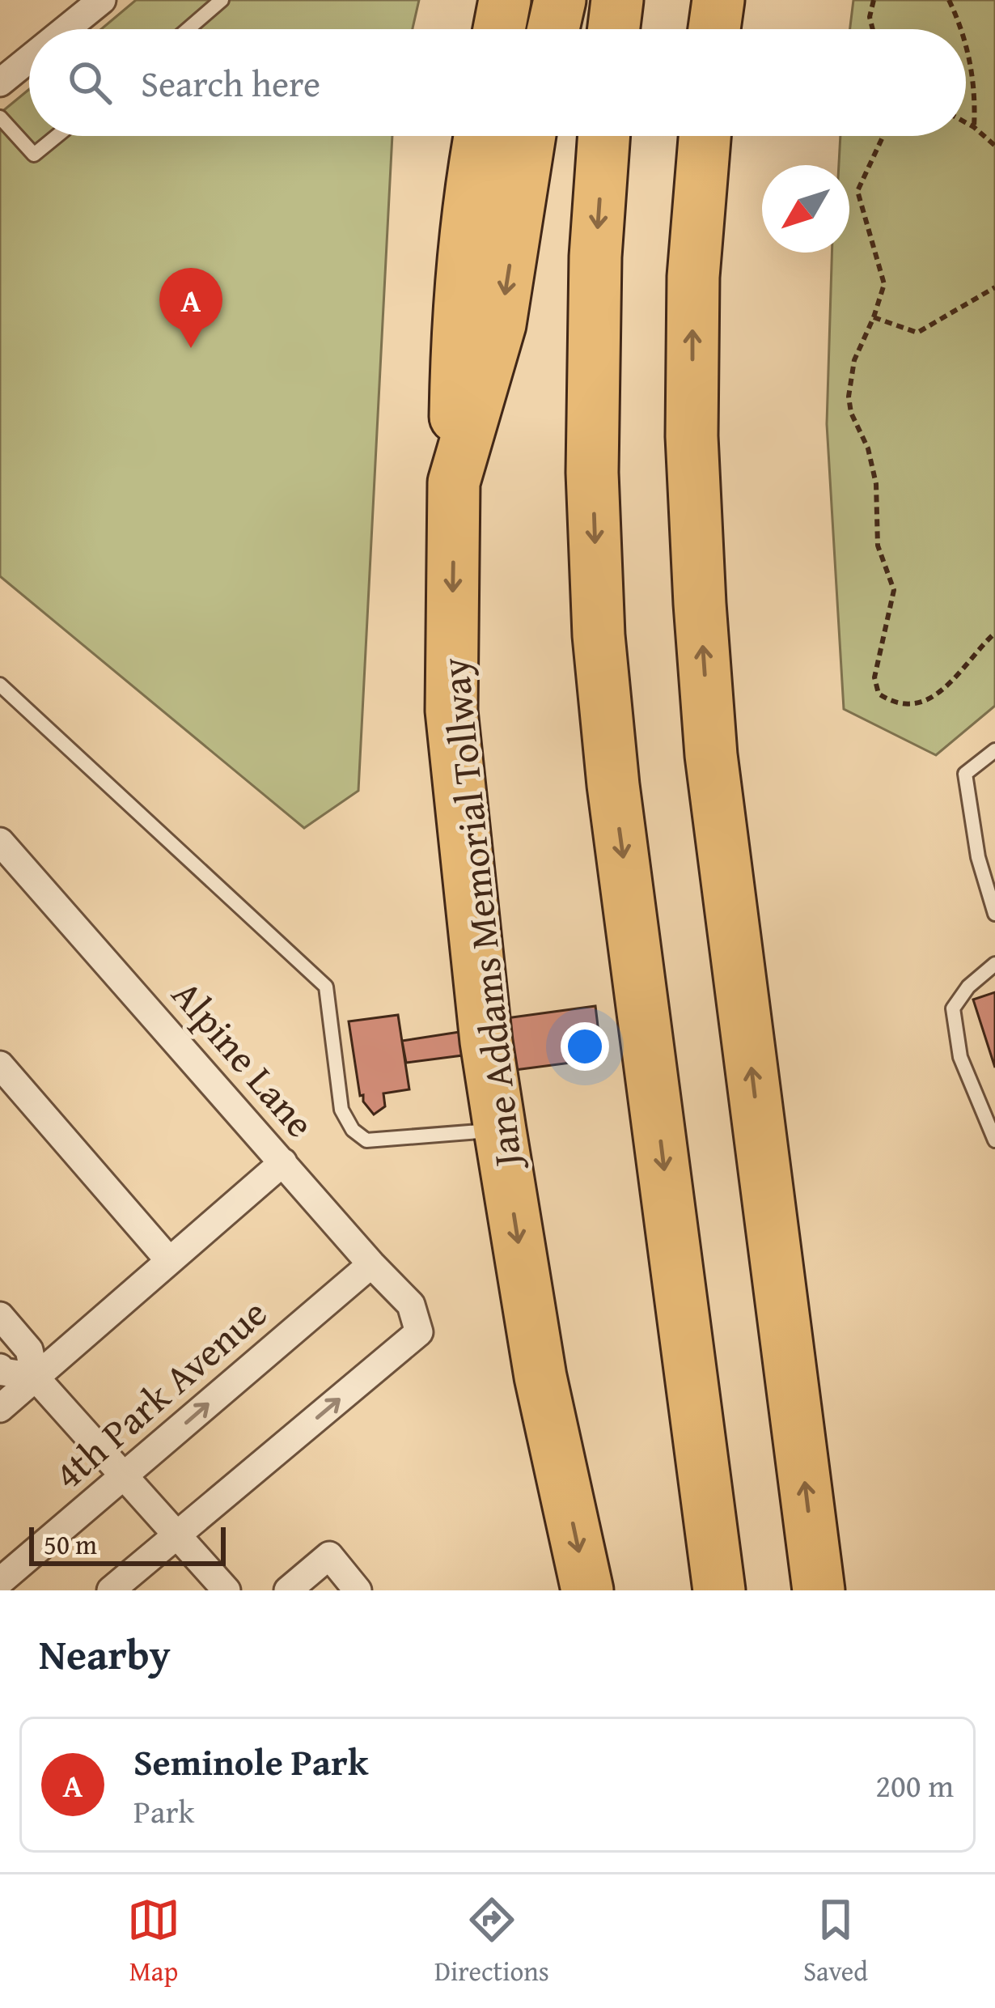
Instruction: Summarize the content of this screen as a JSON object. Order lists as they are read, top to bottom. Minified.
{"streets":{"highway":["Jane Addams Memorial Tollway"],"street":["Alpine Lane","4th Park Avenue"]},"crossings":[["Alpine Lane","4th Park Avenue"]],"scale_bar":"50 m","north":"bottom left","page":{"search":"Search here","pins":"A","scale":"50 m","heading":"Nearby","list":[{"mark":"A","name":"Seminole Park","note":"Park","value":"200 m"}],"nav":["Map","Directions","Saved"]}}
